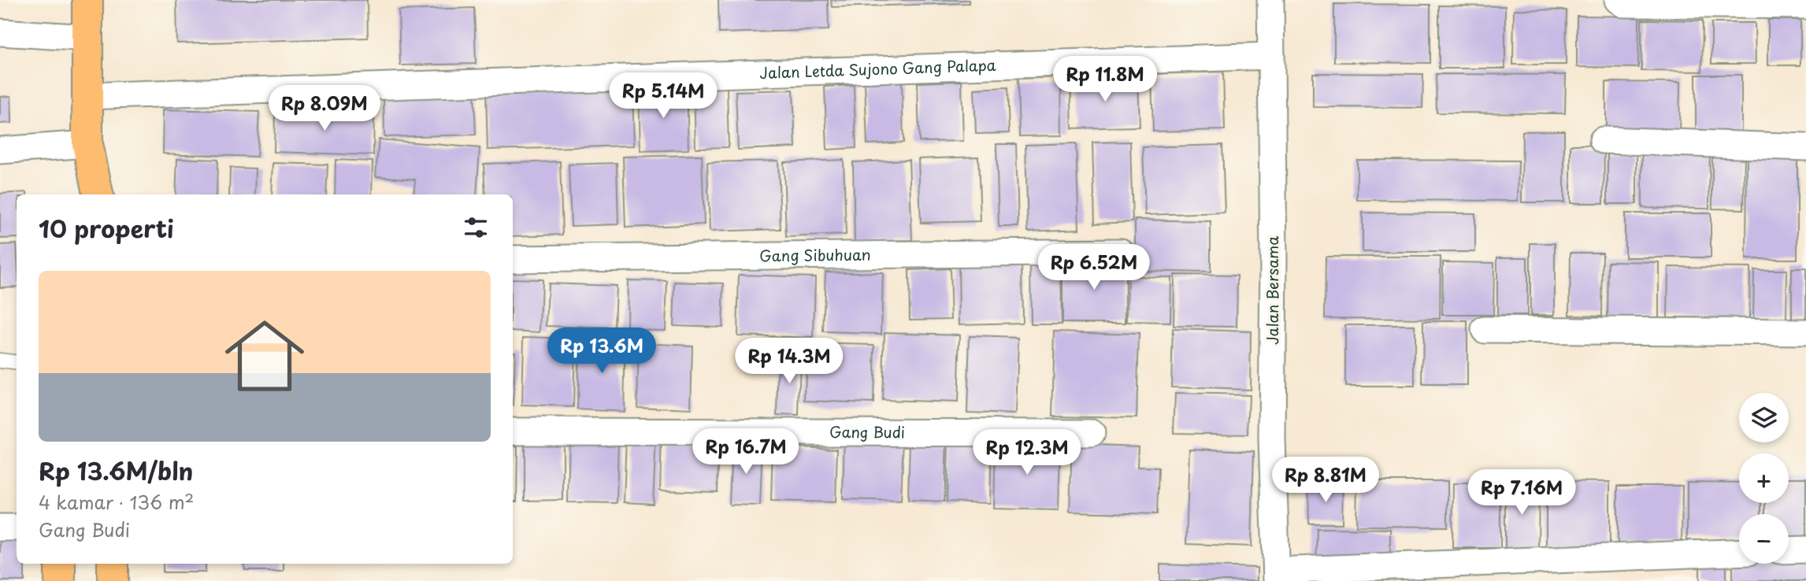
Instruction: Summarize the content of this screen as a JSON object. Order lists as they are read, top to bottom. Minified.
{"streets":{"street":["Jalan Letda Sujono Gang Palapa","Gang Sibuhuan","Jalan Bersama","Gang Budi"]},"crossings":[["Jalan Letda Sujono Gang Palapa","Jalan Bersama"]],"page":{"price":["Rp 11.8M","Rp 5.14M","Rp 8.09M","Rp 6.52M","Rp 13.6M","Rp 14.3M","Rp 16.7M","Rp 12.3M","Rp 8.81M","Rp 7.16M"],"heading":"10 properti","list":[{"name":"Rp 13.6M/bln","note":"4 kamar · 136 m² · Gang Budi"}],"map_buttons":["+","−"]}}
